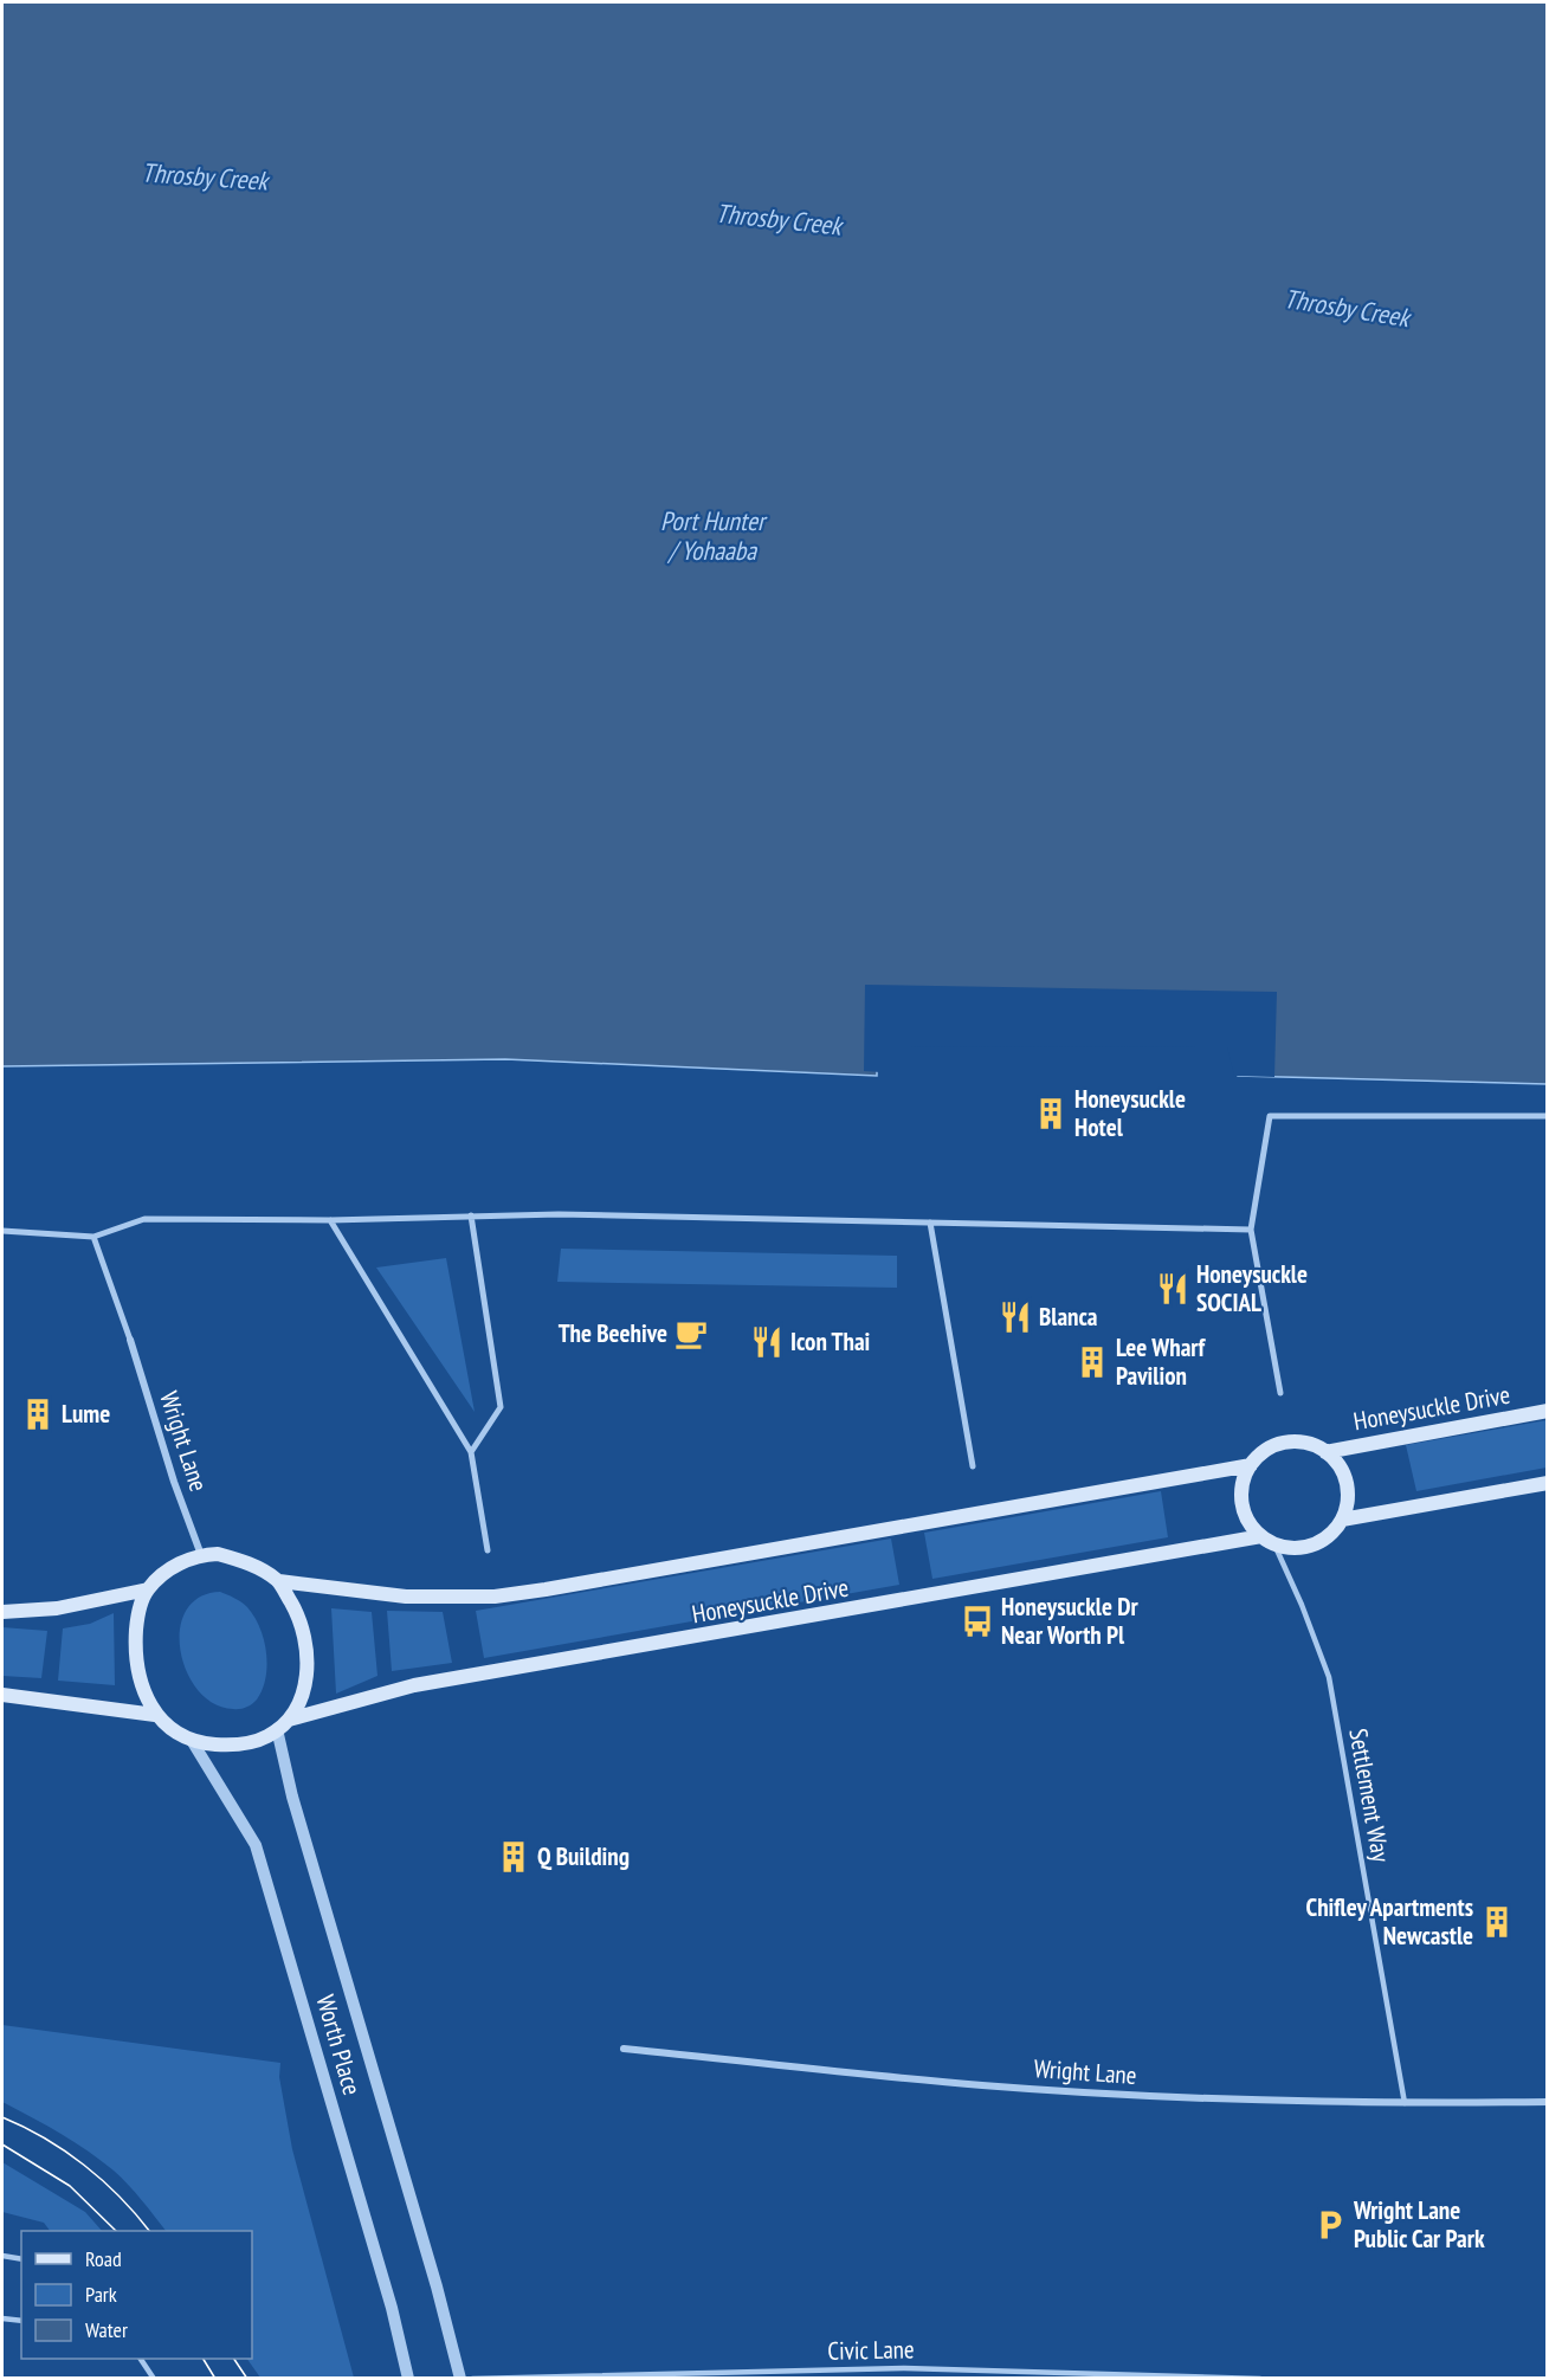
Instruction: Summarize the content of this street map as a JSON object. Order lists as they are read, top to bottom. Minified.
{"streets":{"main road":["Honeysuckle Drive"],"street":["Wright Lane","Worth Place"],"lane":["Settlement Way","Civic Lane"]},"crossings":[["Honeysuckle Drive","Wright Lane"],["Honeysuckle Drive","Settlement Way"],["Honeysuckle Drive","Worth Place"],["Wright Lane","Settlement Way"],["Wright Lane","Worth Place"]],"water":["Throsby Creek","Port Hunter / Yohaaba"],"places":{"building":["Honeysuckle Hotel","Lee Wharf Pavilion","Lume","Q Building","Chifley Apartments Newcastle"],"restaurant":["Honeysuckle SOCIAL","Blanca","Icon Thai"],"cafe":["The Beehive"],"bus stop":["Honeysuckle Dr Near Worth Pl"],"parking":["Wright Lane Public Car Park"]},"legend":["Road","Park","Water"]}
